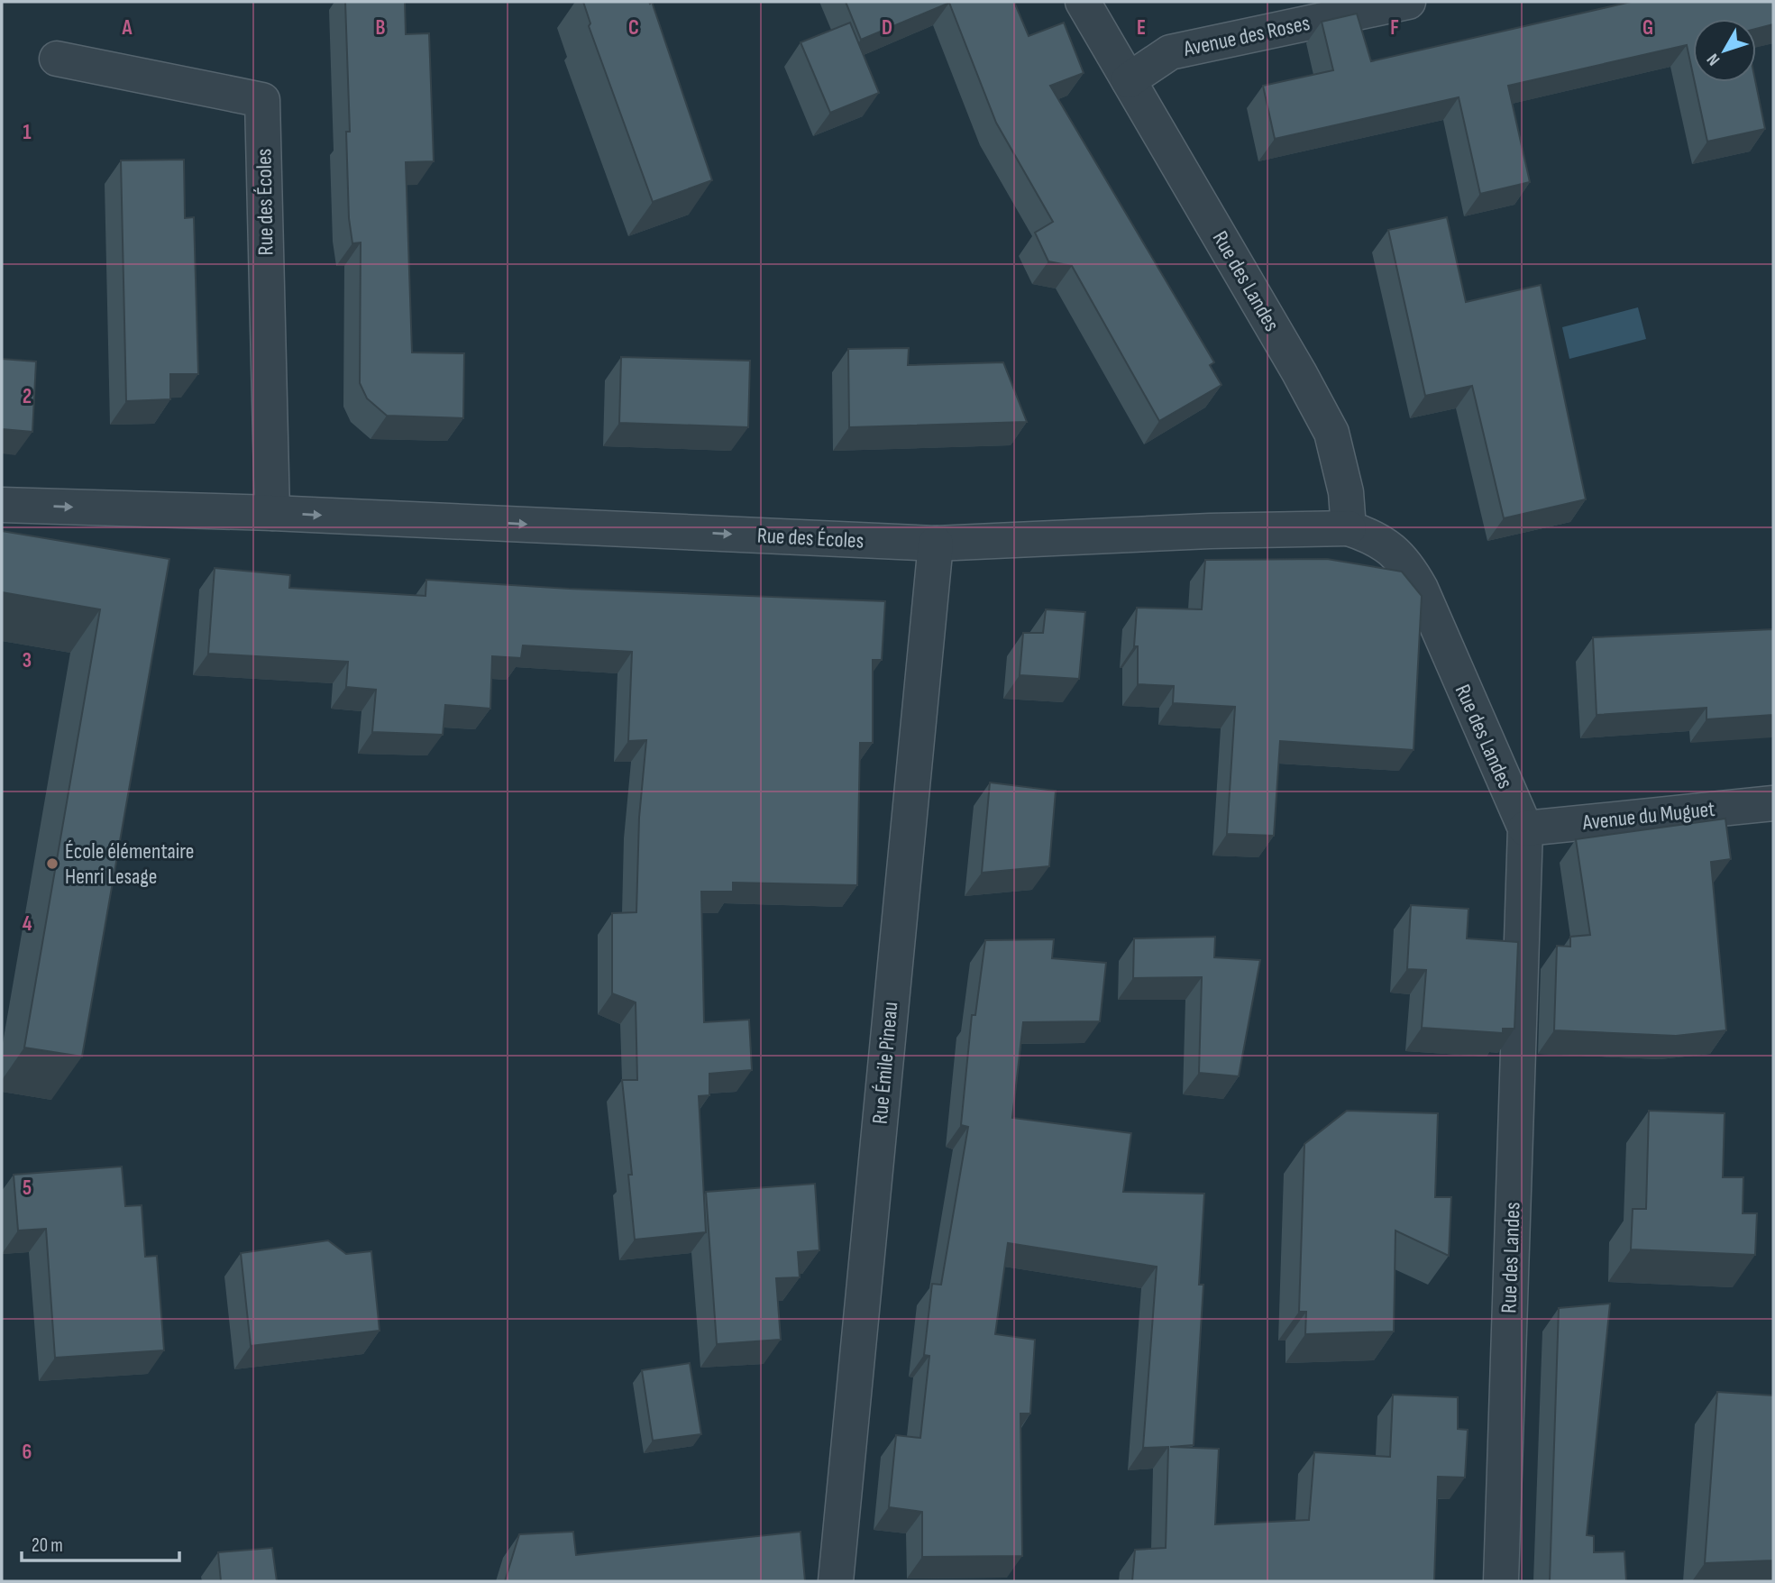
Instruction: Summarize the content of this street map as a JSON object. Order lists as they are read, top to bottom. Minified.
{"streets":{"street":["Avenue des Roses","Rue des Écoles","Rue des Landes","Avenue du Muguet","Rue Émile Pineau"]},"crossings":[["Avenue des Roses","Rue des Landes"],["Rue des Écoles","Rue des Landes"],["Rue des Écoles","Rue Émile Pineau"],["Rue des Landes","Avenue du Muguet"]],"one_way":["Rue des Écoles"],"places":["École élémentaire Henri Lesage"],"scale_bar":"20 m","north":"bottom left","grid":{"columns":["A","B","C","D","E","F","G"],"rows":["1","2","3","4","5","6"]}}
